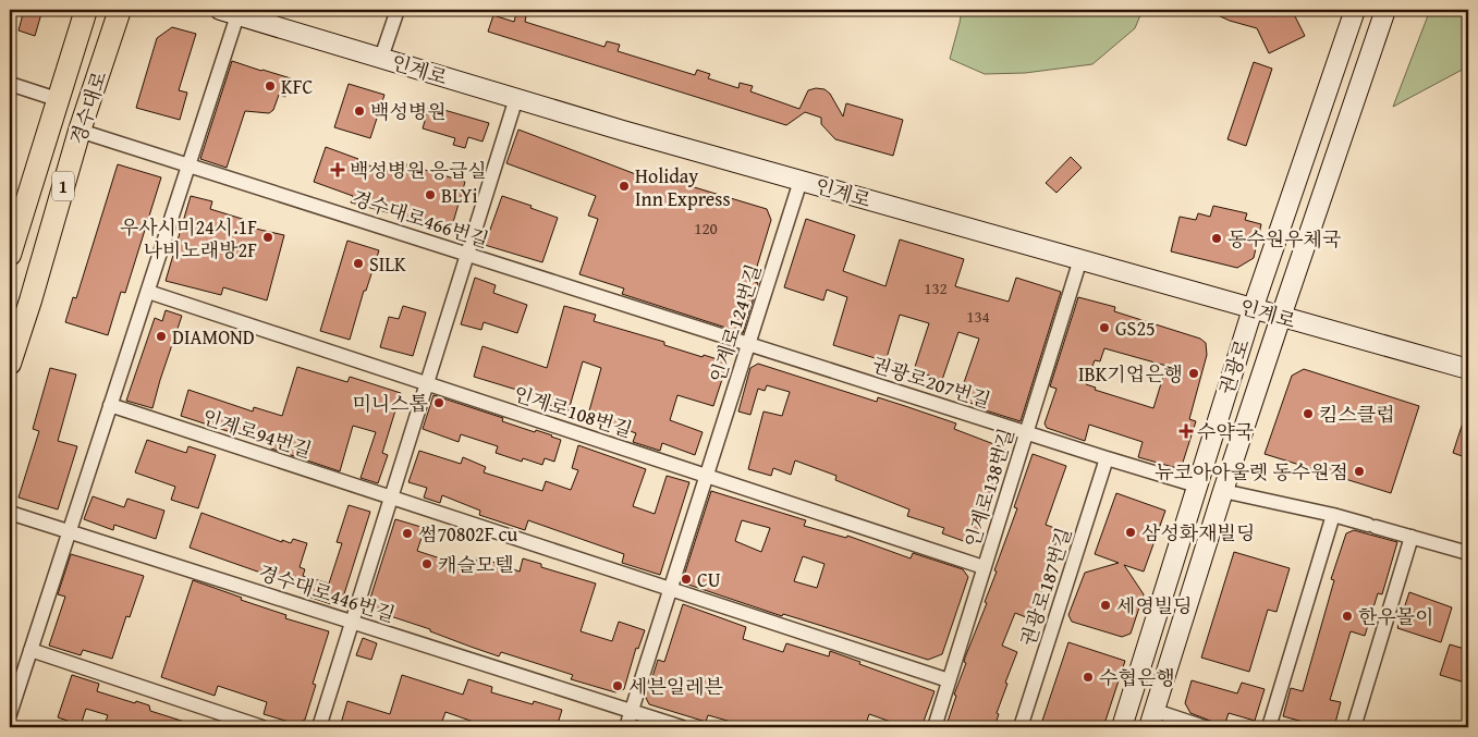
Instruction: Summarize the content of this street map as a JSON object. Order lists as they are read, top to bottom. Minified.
{"streets":{"main road":["경수대로","1"],"street":["인계로","경수대로466번길","인계로124번길","권광로","권광로207번길","인계로108번길","인계로94번길","인계로138번길","권광로187번길","경수대로446번길"]},"crossings":[["인계로","인계로124번길"],["인계로","권광로"],["인계로","인계로138번길"],["경수대로","경수대로466번길"],["경수대로466번길","인계로124번길"],["경수대로466번길","권광로207번길"],["인계로124번길","권광로207번길"],["인계로124번길","인계로108번길"],["인계로124번길","경수대로446번길"],["권광로","권광로207번길"],["권광로207번길","인계로138번길"],["권광로207번길","권광로187번길"]],"places":{"other":["KFC","백성병원","Holiday Inn Express","BLYi","우사시미24시.1F 나비노래방2F","동수원우체국","SILK","GS25","DIAMOND","IBK기업은행","미니스톱","킴스클럽","뉴코아아울렛 동수원점","삼성화재빌딩","썸70802F cu","캐슬모텔","CU","세영빌딩","한우몰이","수협은행","세븐일레븐"],"health":["백성병원 응급실","수약국"]},"house_numbers":["120","132","134"]}
